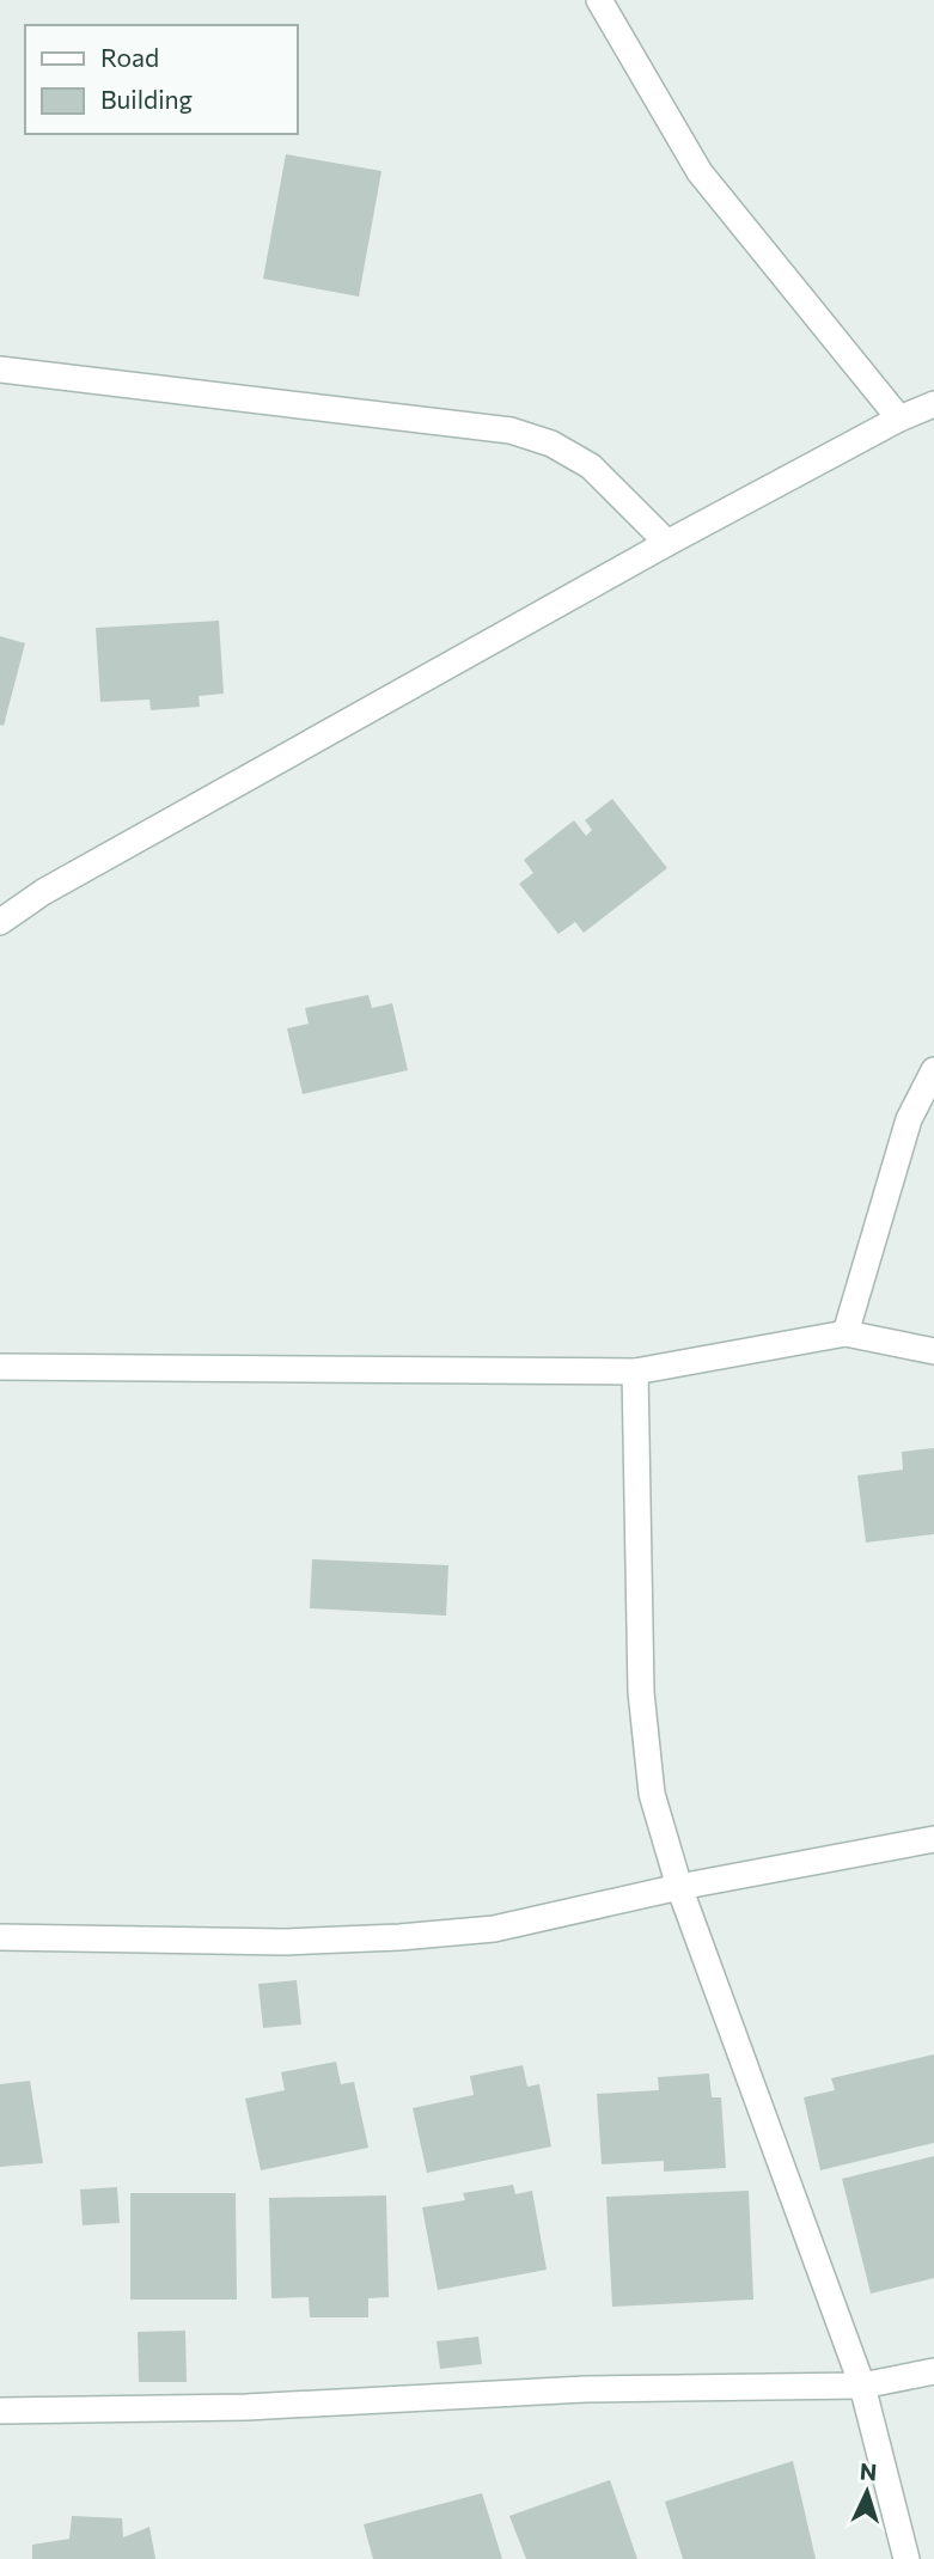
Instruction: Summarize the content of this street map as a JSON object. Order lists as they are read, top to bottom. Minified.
{"legend":["Road","Building"],"north":"top"}
